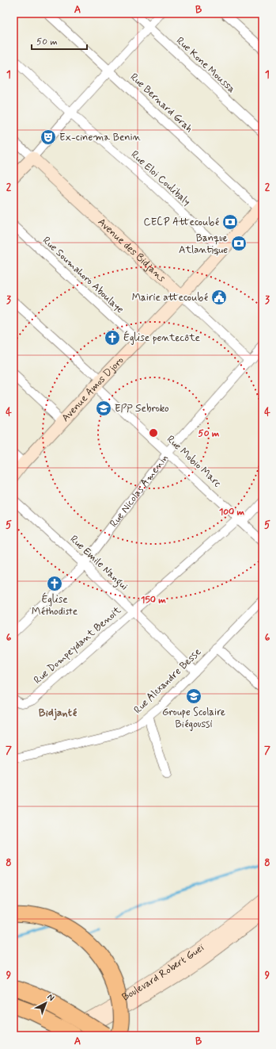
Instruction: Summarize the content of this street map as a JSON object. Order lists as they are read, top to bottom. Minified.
{"streets":{"street":["Rue Kone Moussa","Rue Bernard Grah","Rue Eloi Coulibaly","Avenue des Bidjans","Rue Soumahoro Aboulaye","Avenue Amos Djoro","Rue Mobio Marc","Rue Nicolas Amenin","Rue Emile Nangui","Rue Dompeydant Benoit","Rue Alexandre Besse","Boulevard Robert Gueï"]},"crossings":[["Rue Bernard Grah","Avenue Amos Djoro"],["Rue Eloi Coulibaly","Avenue Amos Djoro"],["Avenue des Bidjans","Avenue Amos Djoro"],["Avenue des Bidjans","Rue Nicolas Amenin"],["Rue Soumahoro Aboulaye","Avenue Amos Djoro"],["Avenue Amos Djoro","Rue Mobio Marc"],["Rue Mobio Marc","Rue Nicolas Amenin"],["Rue Mobio Marc","Rue Dompeydant Benoit"],["Rue Nicolas Amenin","Rue Emile Nangui"],["Rue Emile Nangui","Rue Dompeydant Benoit"],["Rue Emile Nangui","Rue Alexandre Besse"]],"districts":["Bidjanté"],"places":{"theatre":["Ex-cinema Benin"],"bank":["CECP Attecoubé","Banque Atlantique"],"public building":["Mairie attecoubé"],"church":["Église pentecôte","Église Méthodiste"],"school or university":["EPP Sebroko","Groupe Scolaire Biégoussi"]},"scale_bar":"50 m","north":"top right","grid":{"columns":["A","B"],"rows":["1","2","3","4","5","6","7","8","9"]},"rings":["50 m","100 m","150 m"]}
